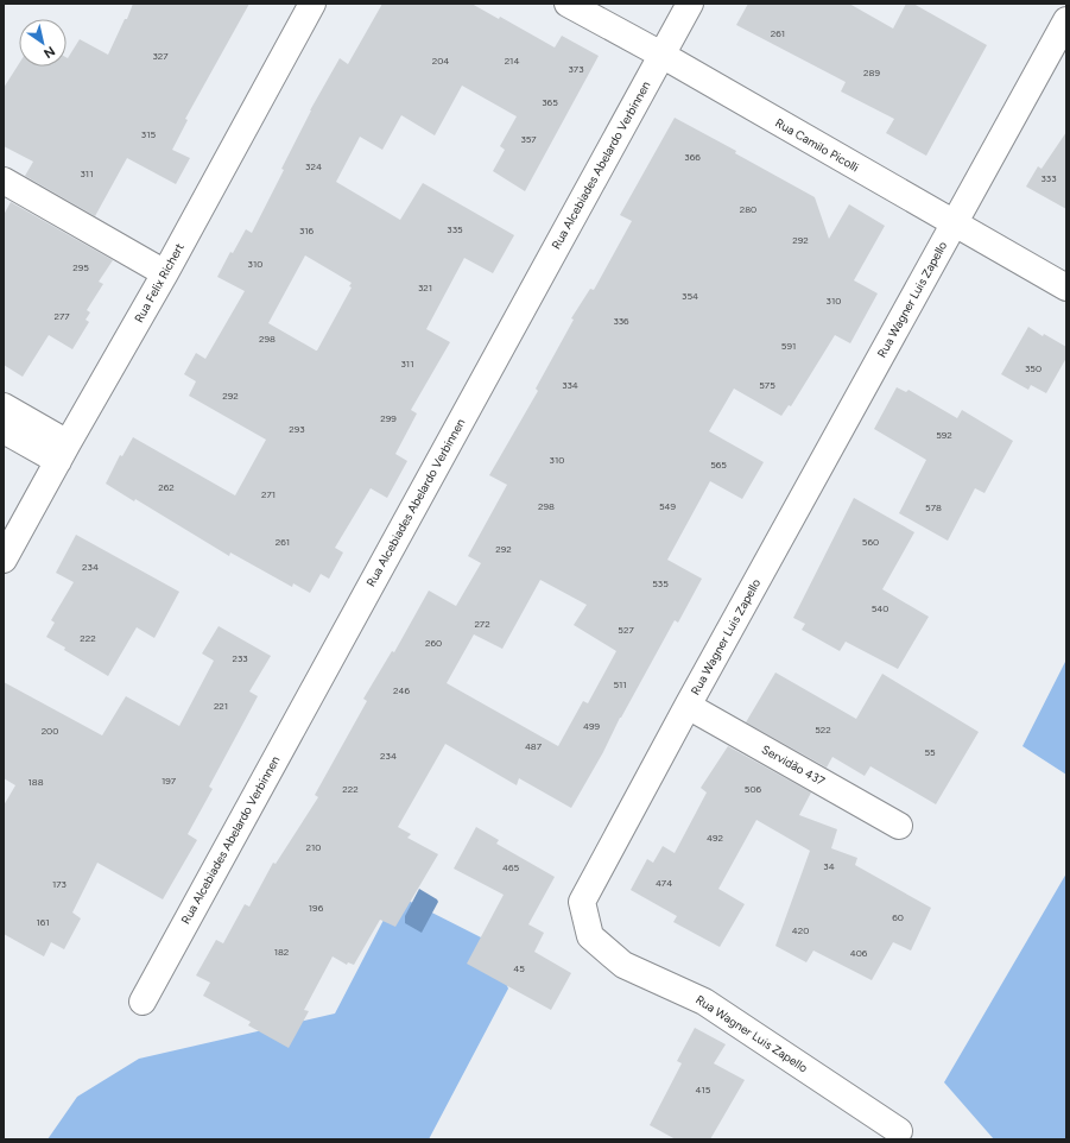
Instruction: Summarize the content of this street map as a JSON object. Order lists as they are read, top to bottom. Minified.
{"streets":{"street":["Rua Camilo Picolli","Rua Alcebiades Abelardo Verbinnen","Rua Felix Richert","Rua Wagner Luis Zapello","Servidão 437"]},"crossings":[["Rua Camilo Picolli","Rua Alcebiades Abelardo Verbinnen"],["Rua Camilo Picolli","Rua Wagner Luis Zapello"],["Rua Wagner Luis Zapello","Servidão 437"]],"house_numbers":["261","327","204","214","373","289","365","315","357","366","324","311","333","280","335","316","292","310","295","321","354","310","277","336","298","591","311","350","334","575","292","299","293","592","310","565","262","271","298","549","578","261","560","292","234","535","540","272","527","222","260","233","511","246","221","499","522","200","487","55","234","197","188","222","506","492","210","34","465","474","173","196","60","161","420","182","406","45","415"],"north":"bottom right"}
